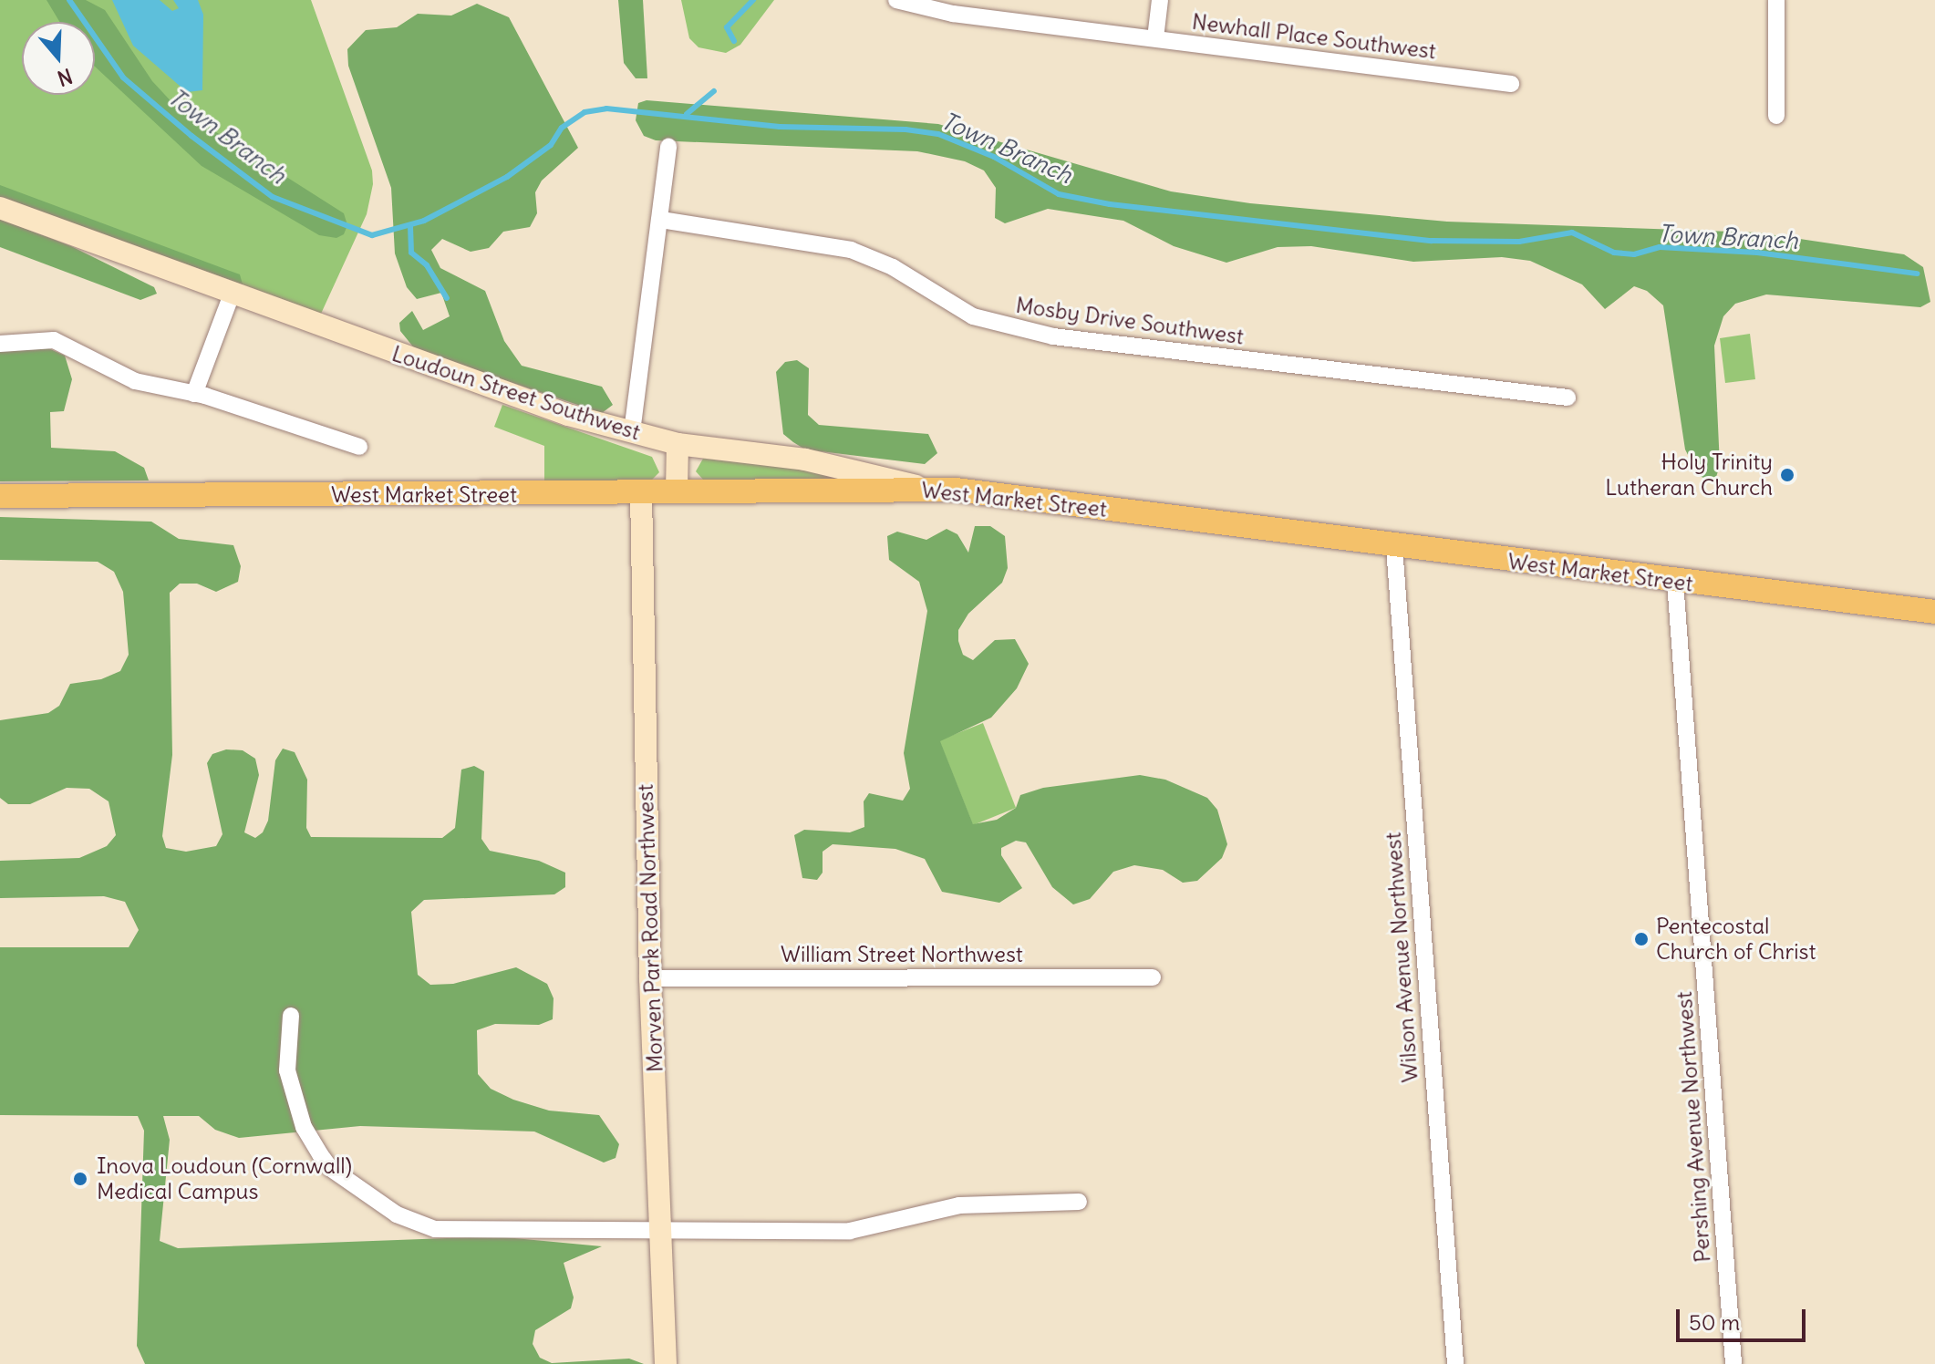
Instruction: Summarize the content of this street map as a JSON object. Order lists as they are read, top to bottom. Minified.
{"streets":{"main road":["Loudoun Street Southwest","West Market Street","Morven Park Road Northwest"],"street":["Newhall Place Southwest","Mosby Drive Southwest","William Street Northwest","Wilson Avenue Northwest","Pershing Avenue Northwest"]},"crossings":[["Loudoun Street Southwest","West Market Street"],["West Market Street","Morven Park Road Northwest"],["West Market Street","Wilson Avenue Northwest"],["West Market Street","Pershing Avenue Northwest"],["Morven Park Road Northwest","William Street Northwest"]],"water":["Town Branch"],"places":["Holy Trinity Lutheran Church","Pentecostal Church of Christ","Inova Loudoun (Cornwall) Medical Campus"],"scale_bar":"50 m","north":"bottom"}
